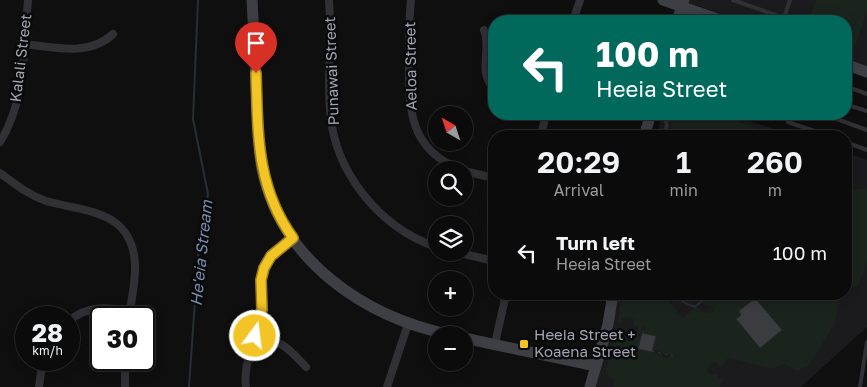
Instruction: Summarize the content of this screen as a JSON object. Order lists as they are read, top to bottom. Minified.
{"streets":{"street":["Kalali Street","Aeloa Street","Punawai Street"]},"water":["He'eia Stream"],"places":{"transit":["Heeia Street + Koaena Street"]},"north":"top left","page":{"turn":["100 m","Heeia Street"],"map_buttons":["+","−"],"eta":["20:29","Arrival","1","min","260","m"],"list":[{"name":"Turn left","note":"Heeia Street","value":"100 m"}],"speed":"28 km/h","limit":"30"}}
